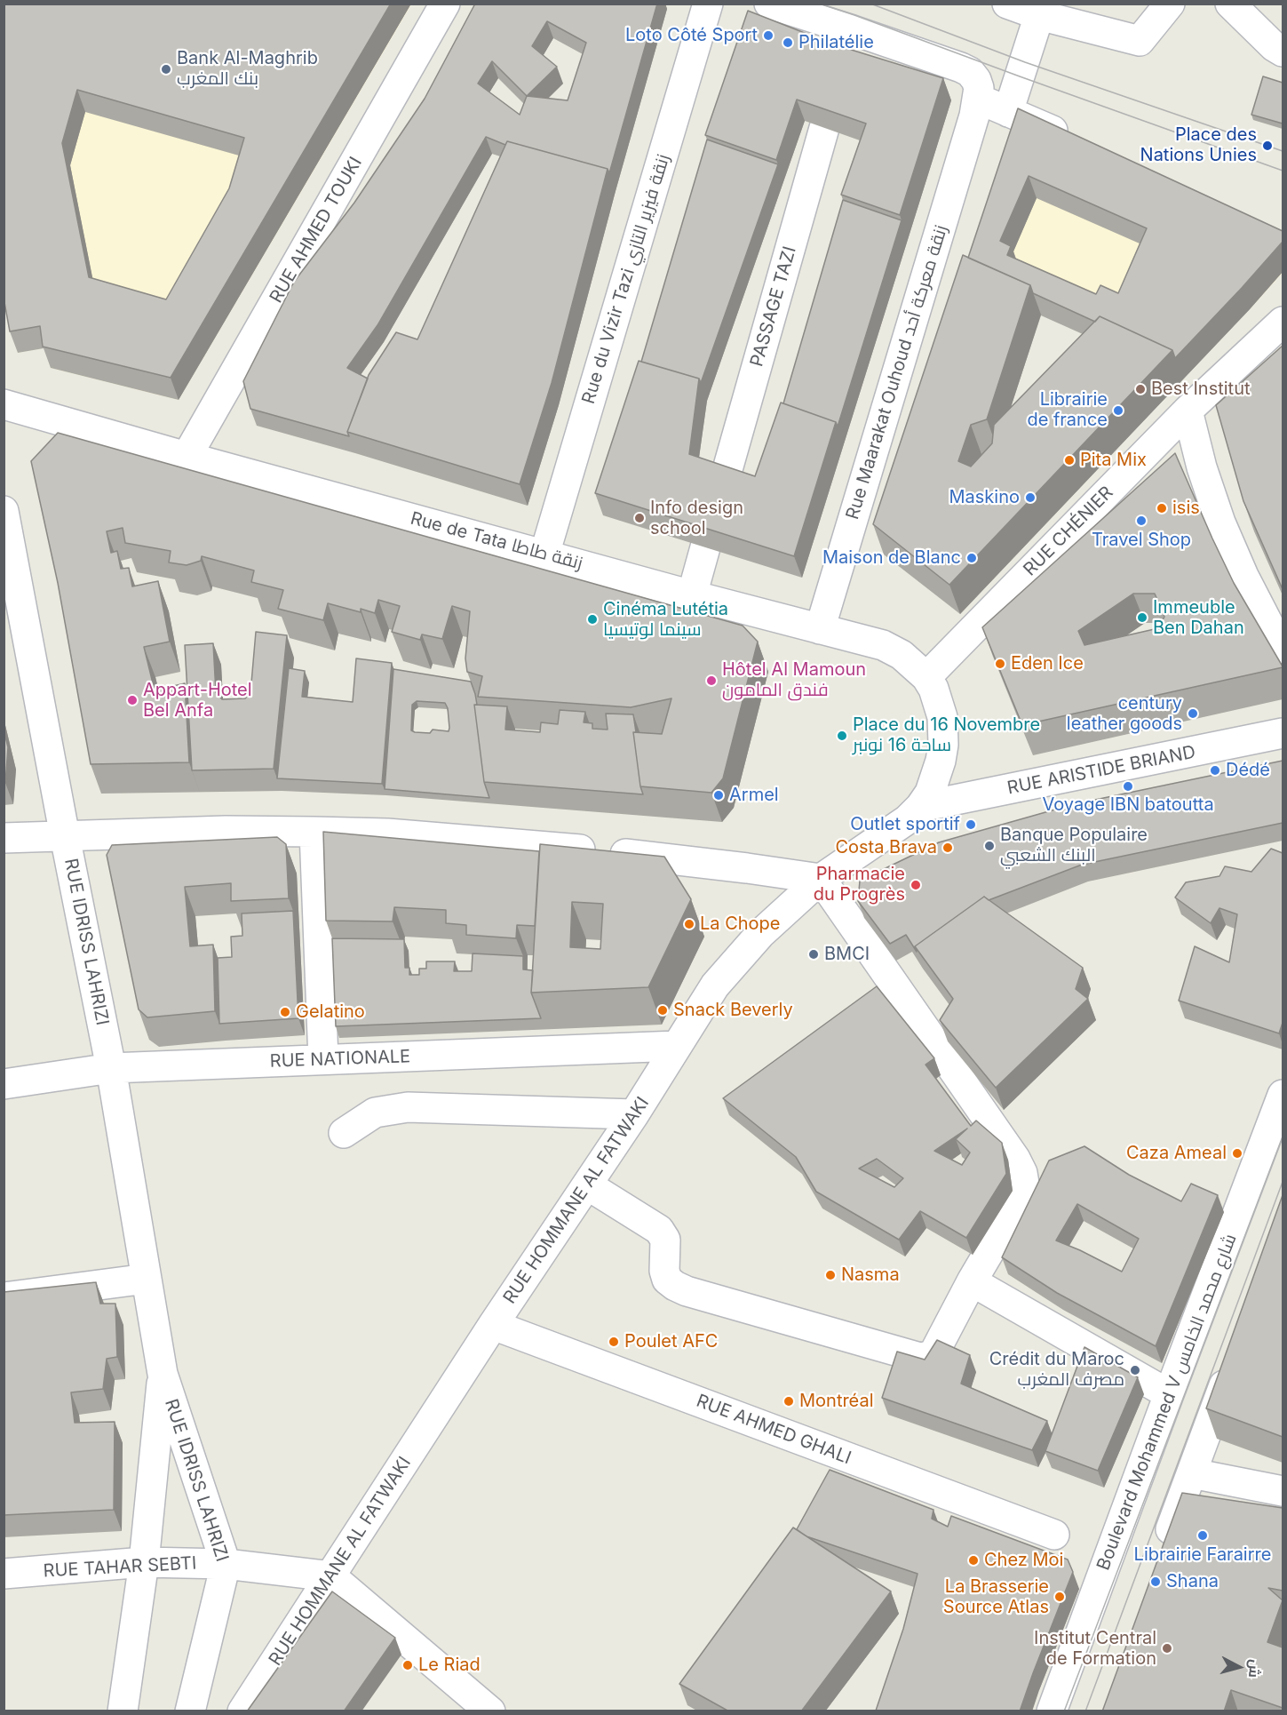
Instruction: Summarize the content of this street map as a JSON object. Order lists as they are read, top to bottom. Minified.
{"streets":{"street":["RUE AHMED TOUKI","Rue du Vizir Tazi زنقة فيزير التازي","PASSAGE TAZI","Rue Maarakat Ouhoud زنقة معركة أحد","RUE CHÉNIER","Rue de Tata زنقة طاطا","RUE ARISTIDE BRIAND","RUE IDRISS LAHRIZI","RUE NATIONALE","RUE HOMMANE AL FATWAKI","Boulevard Mohammed V شارع محمد الخامس","RUE AHMED GHALI","RUE TAHAR SEBTI"]},"crossings":[["RUE AHMED TOUKI","Rue de Tata زنقة طاطا"],["Rue du Vizir Tazi زنقة فيزير التازي","Rue de Tata زنقة طاطا"],["Rue Maarakat Ouhoud زنقة معركة أحد","Rue de Tata زنقة طاطا"],["RUE CHÉNIER","Rue de Tata زنقة طاطا"],["Rue de Tata زنقة طاطا","RUE HOMMANE AL FATWAKI"],["RUE ARISTIDE BRIAND","RUE HOMMANE AL FATWAKI"],["RUE IDRISS LAHRIZI","RUE NATIONALE"],["RUE IDRISS LAHRIZI","RUE TAHAR SEBTI"],["RUE NATIONALE","RUE HOMMANE AL FATWAKI"],["RUE HOMMANE AL FATWAKI","RUE AHMED GHALI"],["RUE HOMMANE AL FATWAKI","RUE TAHAR SEBTI"]],"places":["Loto Côté Sport","Philatélie","Bank Al-Maghrib بنك المغرب","Place des Nations Unies","Best Institut","Librairie de france","Pita Mix","Maskino","isis","Info design school","Travel Shop","Maison de Blanc","Immeuble Ben Dahan","Cinéma Lutétia سينما لوتيسيا","Eden Ice","Hôtel Al Mamoun فندق المامون","Appart-Hotel Bel Anfa","century leather goods","Place du 16 Novembre ساحة 16 نونبر","Dédé","Voyage IBN batoutta","Armel","Outlet sportif","Banque Populaire البنك الشعبي","Costa Brava","Pharmacie du Progrès","La Chope","BMCI","Snack Beverly","Gelatino","Caza Ameal","Nasma","Poulet AFC","Crédit du Maroc مصرف المغرب","Montréal","Librairie Farairre","Chez Moi","Shana","La Brasserie Source Atlas","Institut Central de Formation","Le Riad"],"north":"right"}
